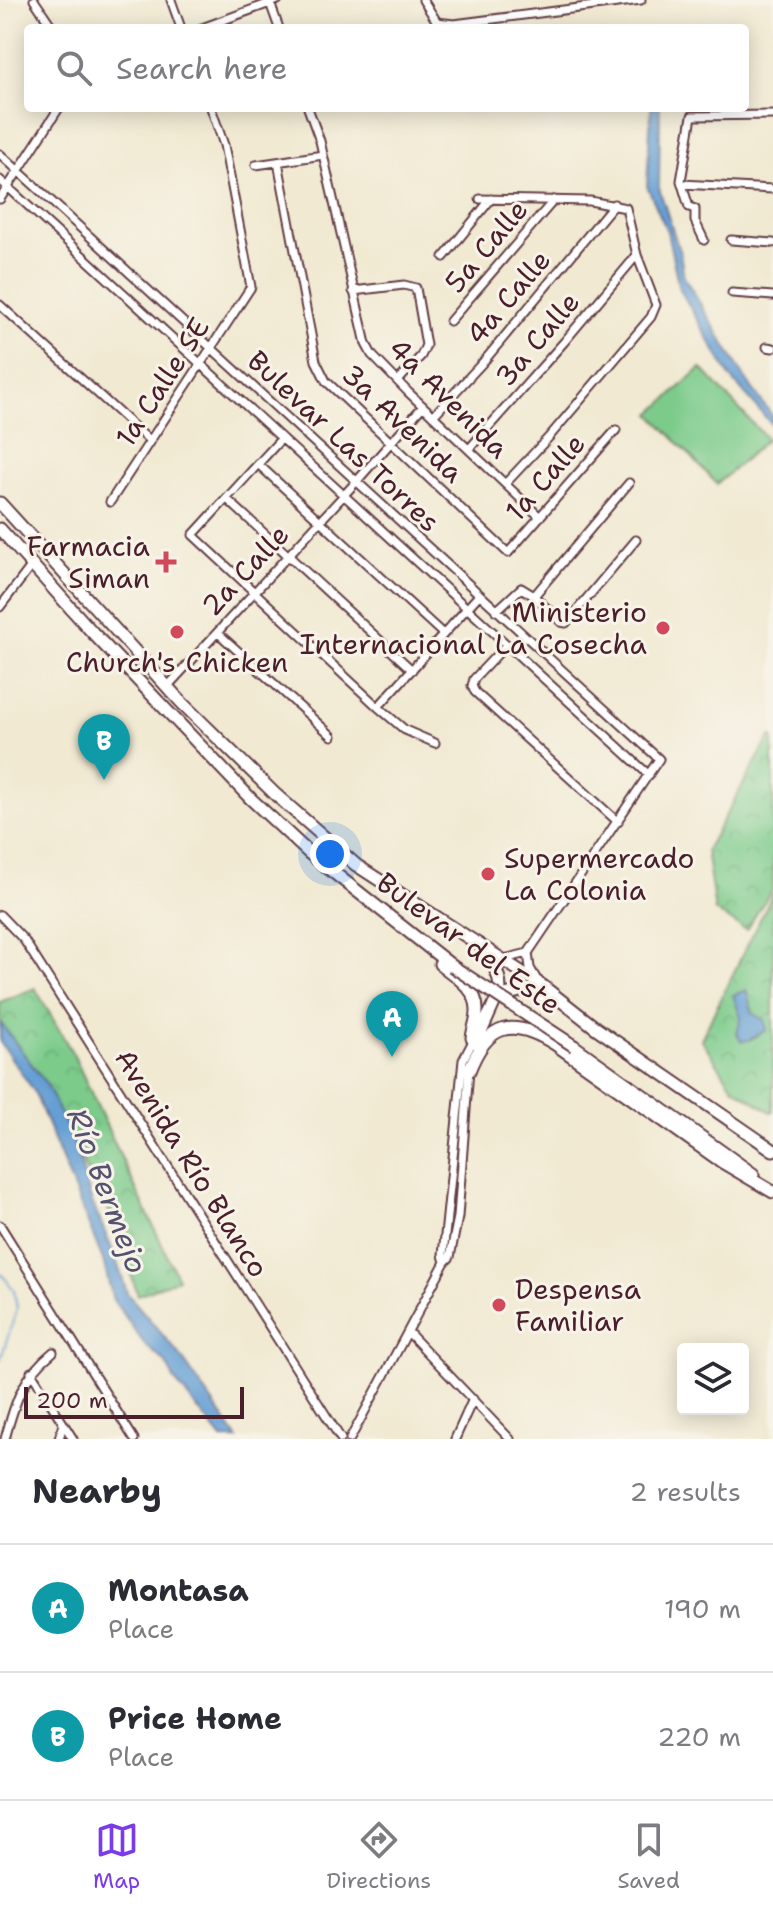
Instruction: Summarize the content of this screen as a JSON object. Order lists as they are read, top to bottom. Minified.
{"streets":{"highway":["Bulevar del Este"],"street":["5a Calle","4a Calle","3a Calle","1a Calle SE","4a Avenida","3a Avenida","Bulevar Las Torres","1a Calle","2a Calle","Avenida Río Blanco"]},"crossings":[["5a Calle","4a Avenida"],["4a Calle","4a Avenida"],["3a Calle","4a Avenida"],["1a Calle SE","Bulevar Las Torres"],["4a Avenida","1a Calle"],["4a Avenida","2a Calle"],["3a Avenida","1a Calle"],["3a Avenida","2a Calle"],["Bulevar Las Torres","2a Calle"],["2a Calle","Bulevar del Este"]],"water":["Río Bermejo"],"places":{"health":["Farmacia Siman"],"other":["Ministerio Internacional La Cosecha","Church's Chicken","Supermercado La Colonia","Despensa Familiar"]},"scale_bar":"200 m","page":{"search":"Search here","pins":["B","A"],"scale":"200 m","heading":["Nearby","2 results"],"list":[{"mark":"A","name":"Montasa","note":"Place","value":"190 m"},{"mark":"B","name":"Price Home","note":"Place","value":"220 m"}],"nav":["Map","Directions","Saved"]}}
